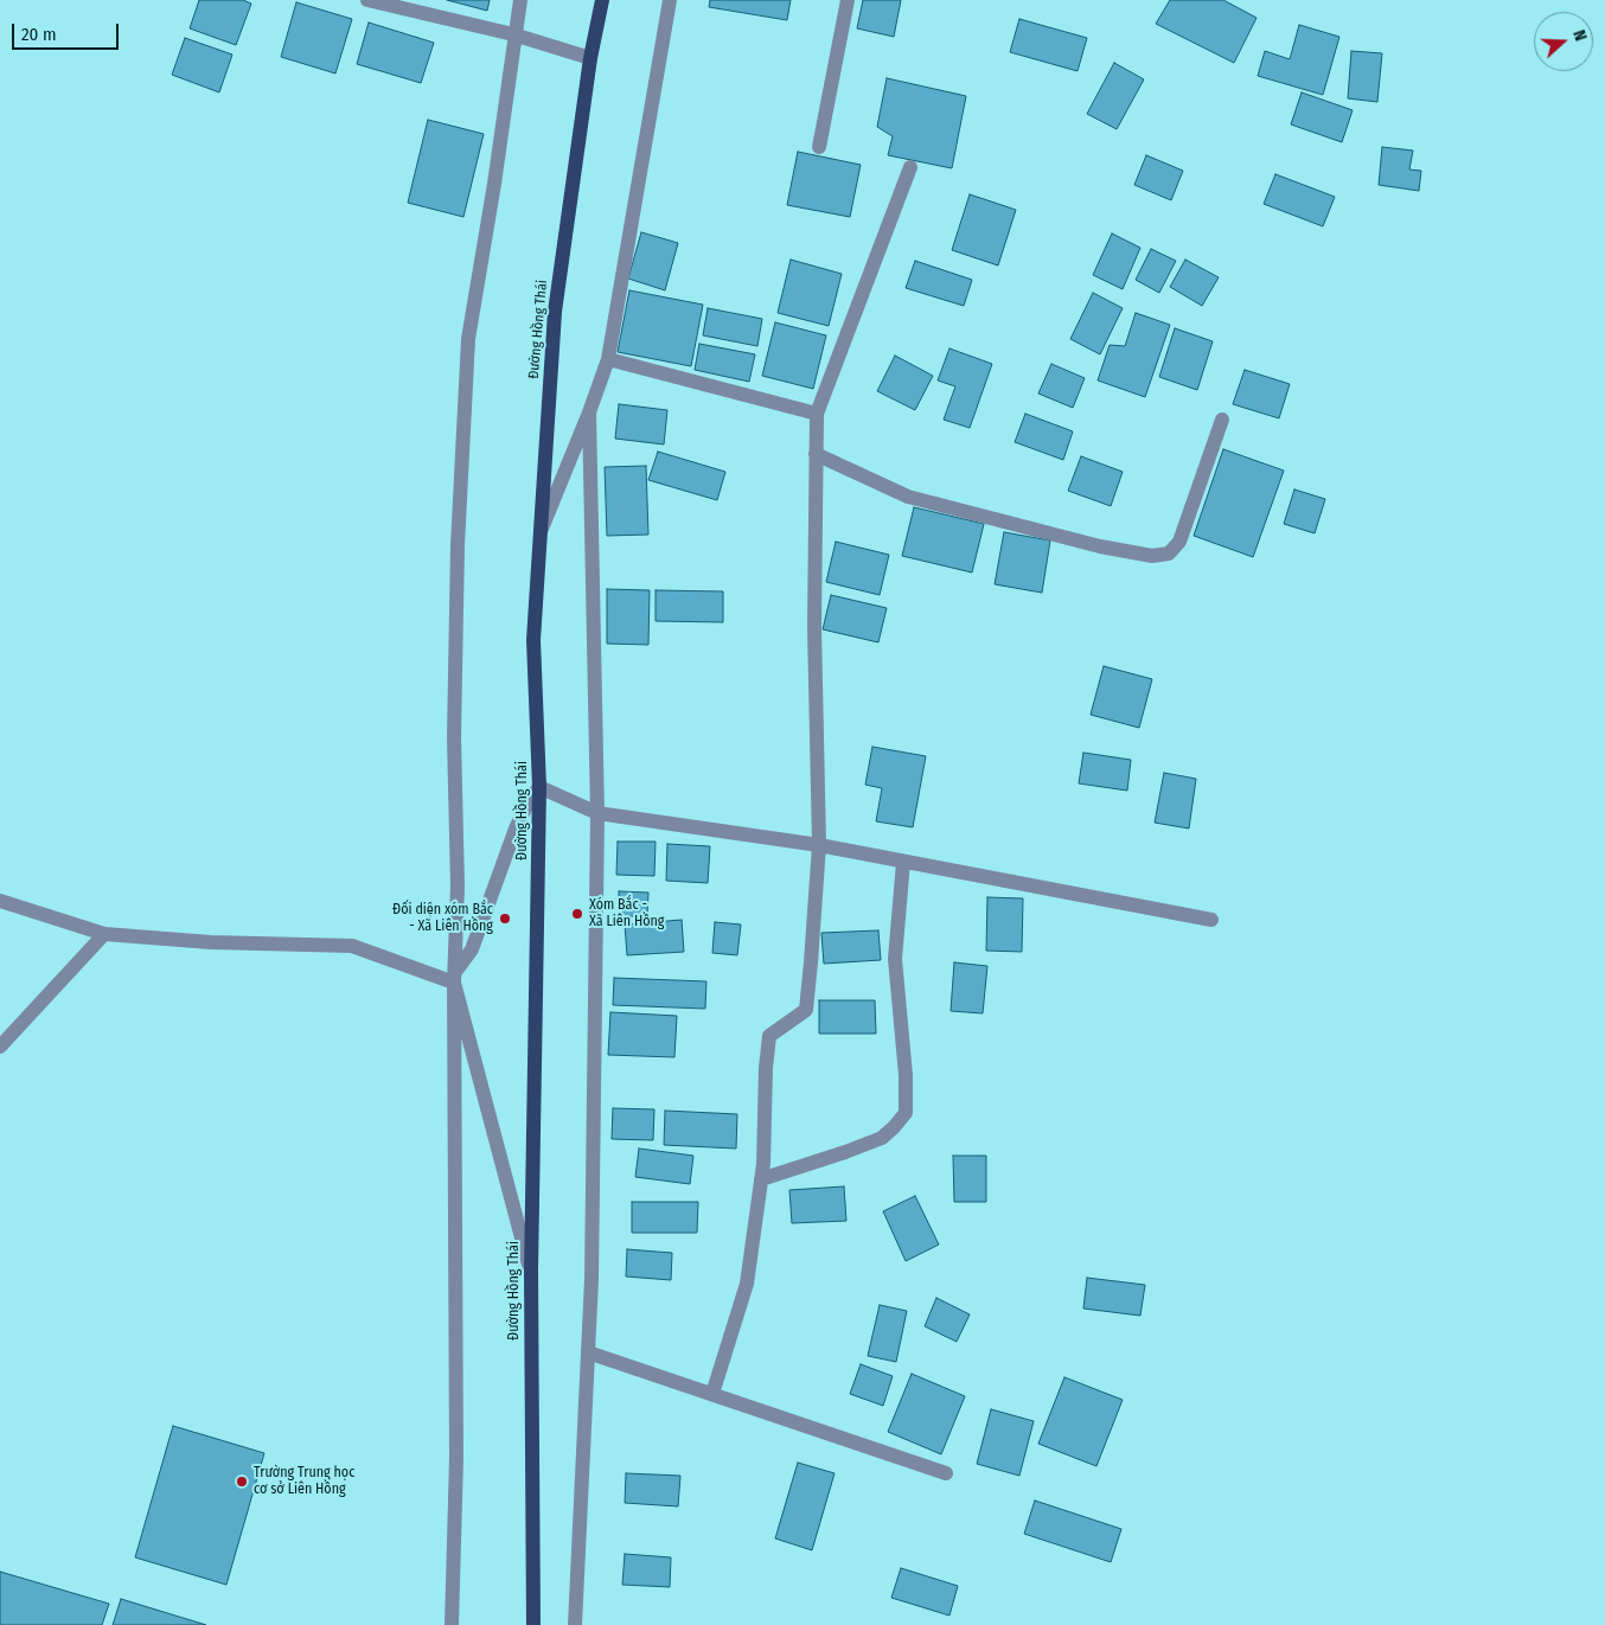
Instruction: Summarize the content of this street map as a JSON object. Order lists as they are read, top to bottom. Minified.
{"streets":{"main road":["Đường Hồng Thái"]},"places":["Xóm Bắc - Xã Liên Hồng","Đối diện xóm Bắc - Xã Liên Hồng","Trường Trung học cơ sở Liên Hồng"],"scale_bar":"20 m","north":"right"}
